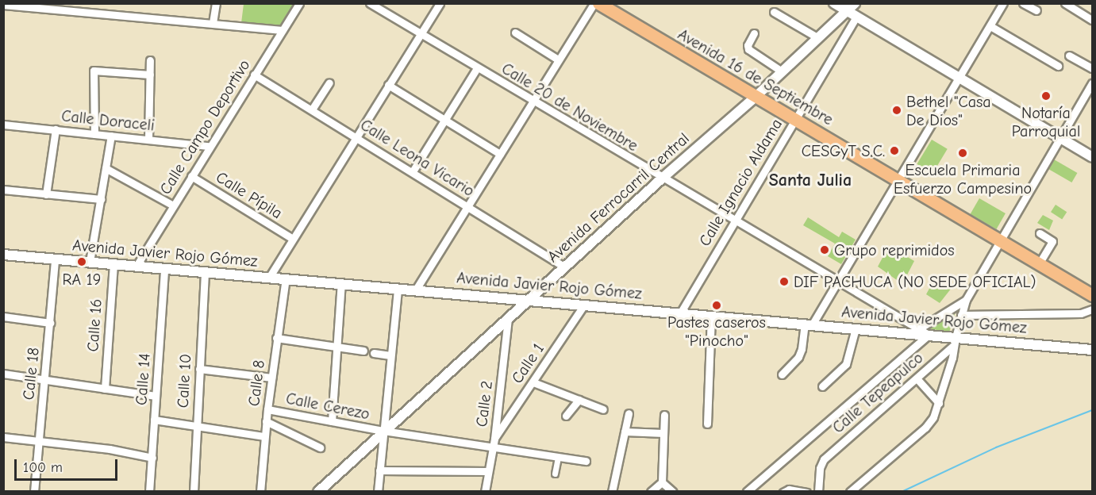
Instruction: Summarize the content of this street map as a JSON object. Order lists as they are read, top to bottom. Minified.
{"streets":{"main road":["Avenida 16 de Septiembre"],"street":["Calle 20 de Noviembre","Calle Doraceli","Calle Campo Deportivo","Calle Leona Vicario","Calle Ignacio Aldama","Calle Pípila","Avenida Ferrocarril Central","Avenida Javier Rojo Gómez","Calle 16","Calle 1","Calle 18","Calle 14","Calle 10","Calle 8","Calle Tepeapulco","Calle 2","Calle Cerezo"]},"crossings":[["Avenida 16 de Septiembre","Calle Ignacio Aldama"],["Avenida 16 de Septiembre","Avenida Ferrocarril Central"],["Calle 20 de Noviembre","Calle Ignacio Aldama"],["Calle 20 de Noviembre","Avenida Ferrocarril Central"],["Calle 20 de Noviembre","Avenida Javier Rojo Gómez"],["Calle Doraceli","Calle Campo Deportivo"],["Calle Campo Deportivo","Calle Leona Vicario"],["Calle Campo Deportivo","Calle Pípila"],["Calle Campo Deportivo","Avenida Javier Rojo Gómez"],["Calle Leona Vicario","Avenida Ferrocarril Central"],["Calle Ignacio Aldama","Avenida Javier Rojo Gómez"],["Avenida Ferrocarril Central","Avenida Javier Rojo Gómez"],["Avenida Ferrocarril Central","Calle 2"],["Avenida Ferrocarril Central","Calle Cerezo"],["Avenida Javier Rojo Gómez","Calle 16"],["Avenida Javier Rojo Gómez","Calle 1"],["Avenida Javier Rojo Gómez","Calle 18"],["Avenida Javier Rojo Gómez","Calle 14"],["Avenida Javier Rojo Gómez","Calle 10"],["Avenida Javier Rojo Gómez","Calle 8"],["Avenida Javier Rojo Gómez","Calle Tepeapulco"],["Calle 1","Calle 2"],["Calle 8","Calle Cerezo"],["Calle 2","Calle Cerezo"]],"districts":["Santa Julia"],"places":["Notaría Parroquial","Bethel \"Casa De Dios\"","CESGyT S.C.","Escuela Primaria Esfuerzo Campesino","Grupo reprimidos","RA 19","DIF PACHUCA (NO SEDE OFICIAL)","Pastes caseros \"Pinocho\""],"scale_bar":"100 m"}
